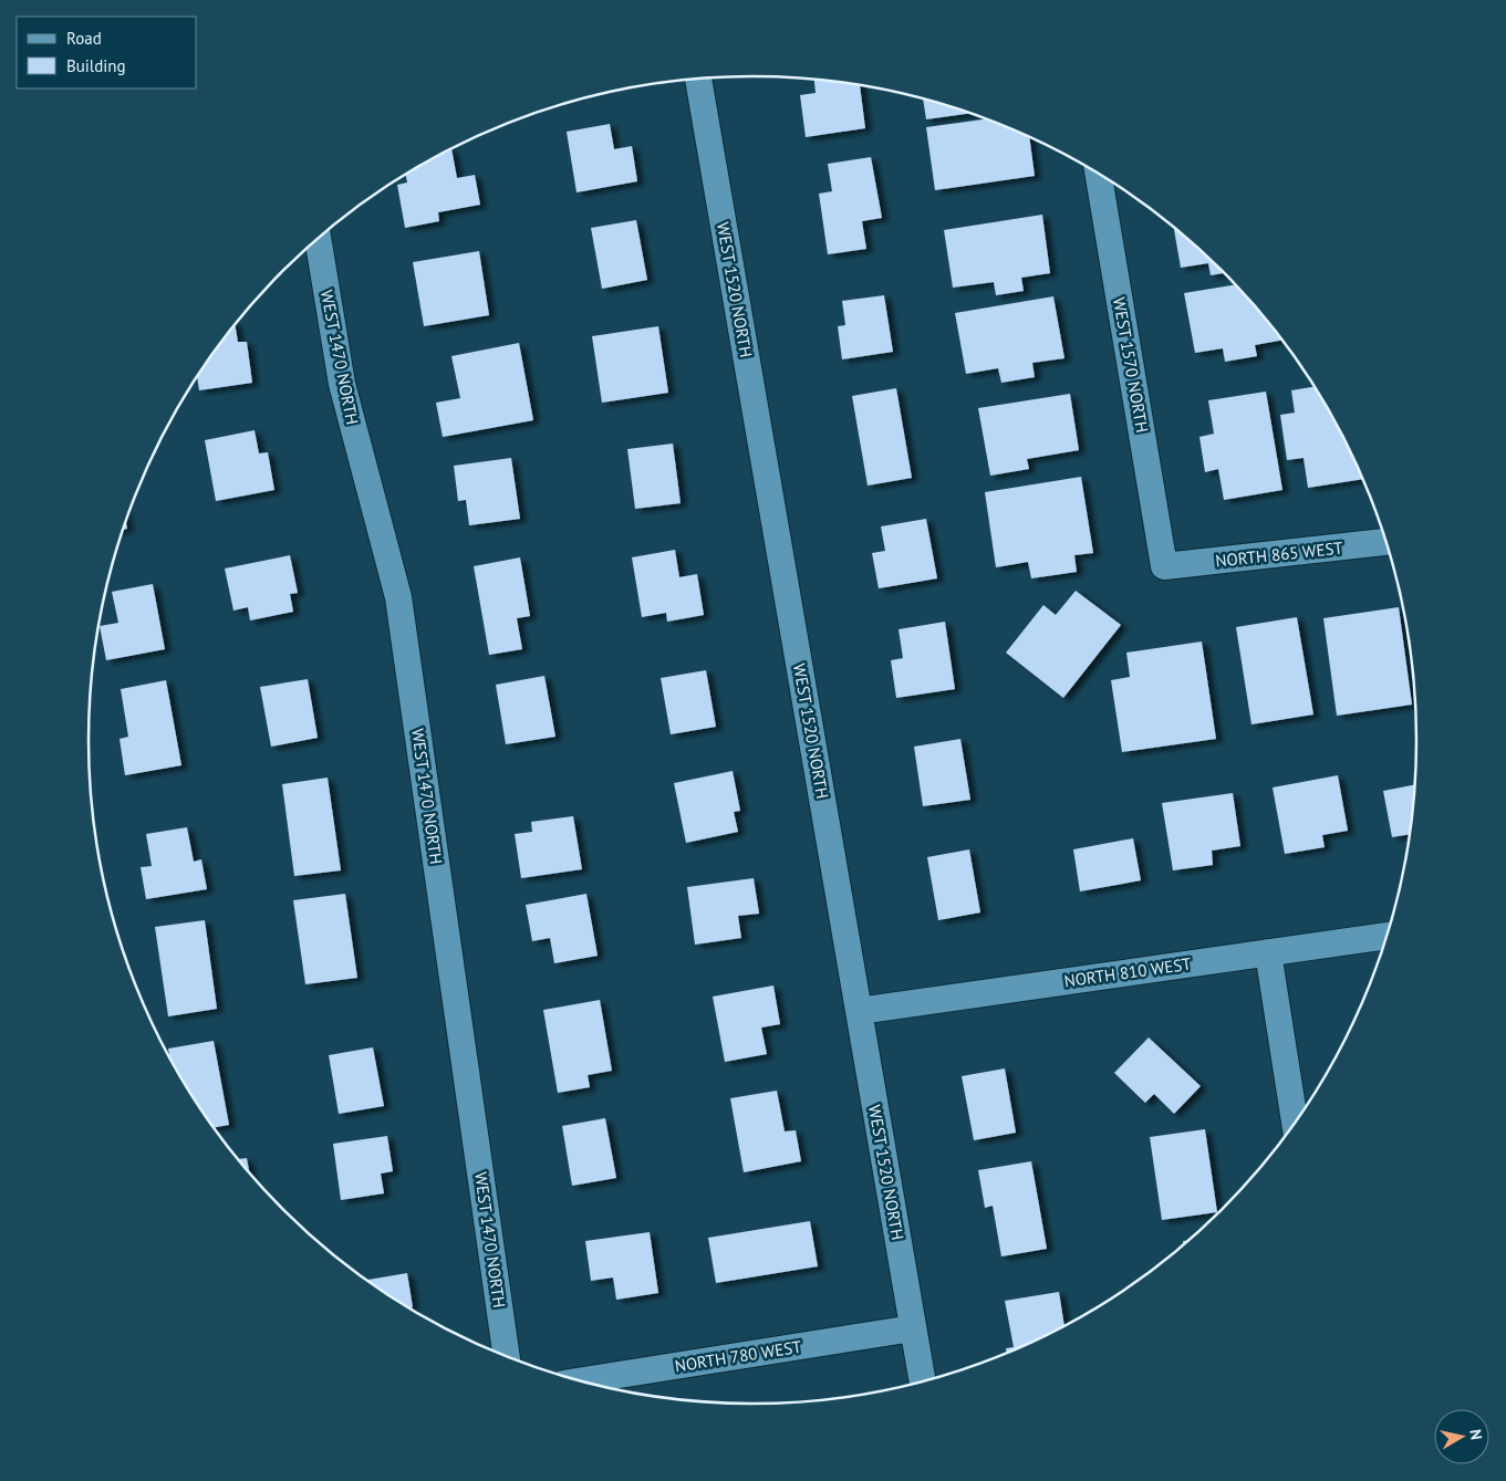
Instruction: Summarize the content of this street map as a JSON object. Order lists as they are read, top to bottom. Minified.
{"streets":{"street":["WEST 1520 NORTH","WEST 1470 NORTH","WEST 1570 NORTH","NORTH 865 WEST","NORTH 810 WEST","NORTH 780 WEST"]},"crossings":[["WEST 1520 NORTH","NORTH 810 WEST"],["WEST 1520 NORTH","NORTH 780 WEST"],["WEST 1570 NORTH","NORTH 865 WEST"]],"legend":["Road","Building"],"north":"right"}
